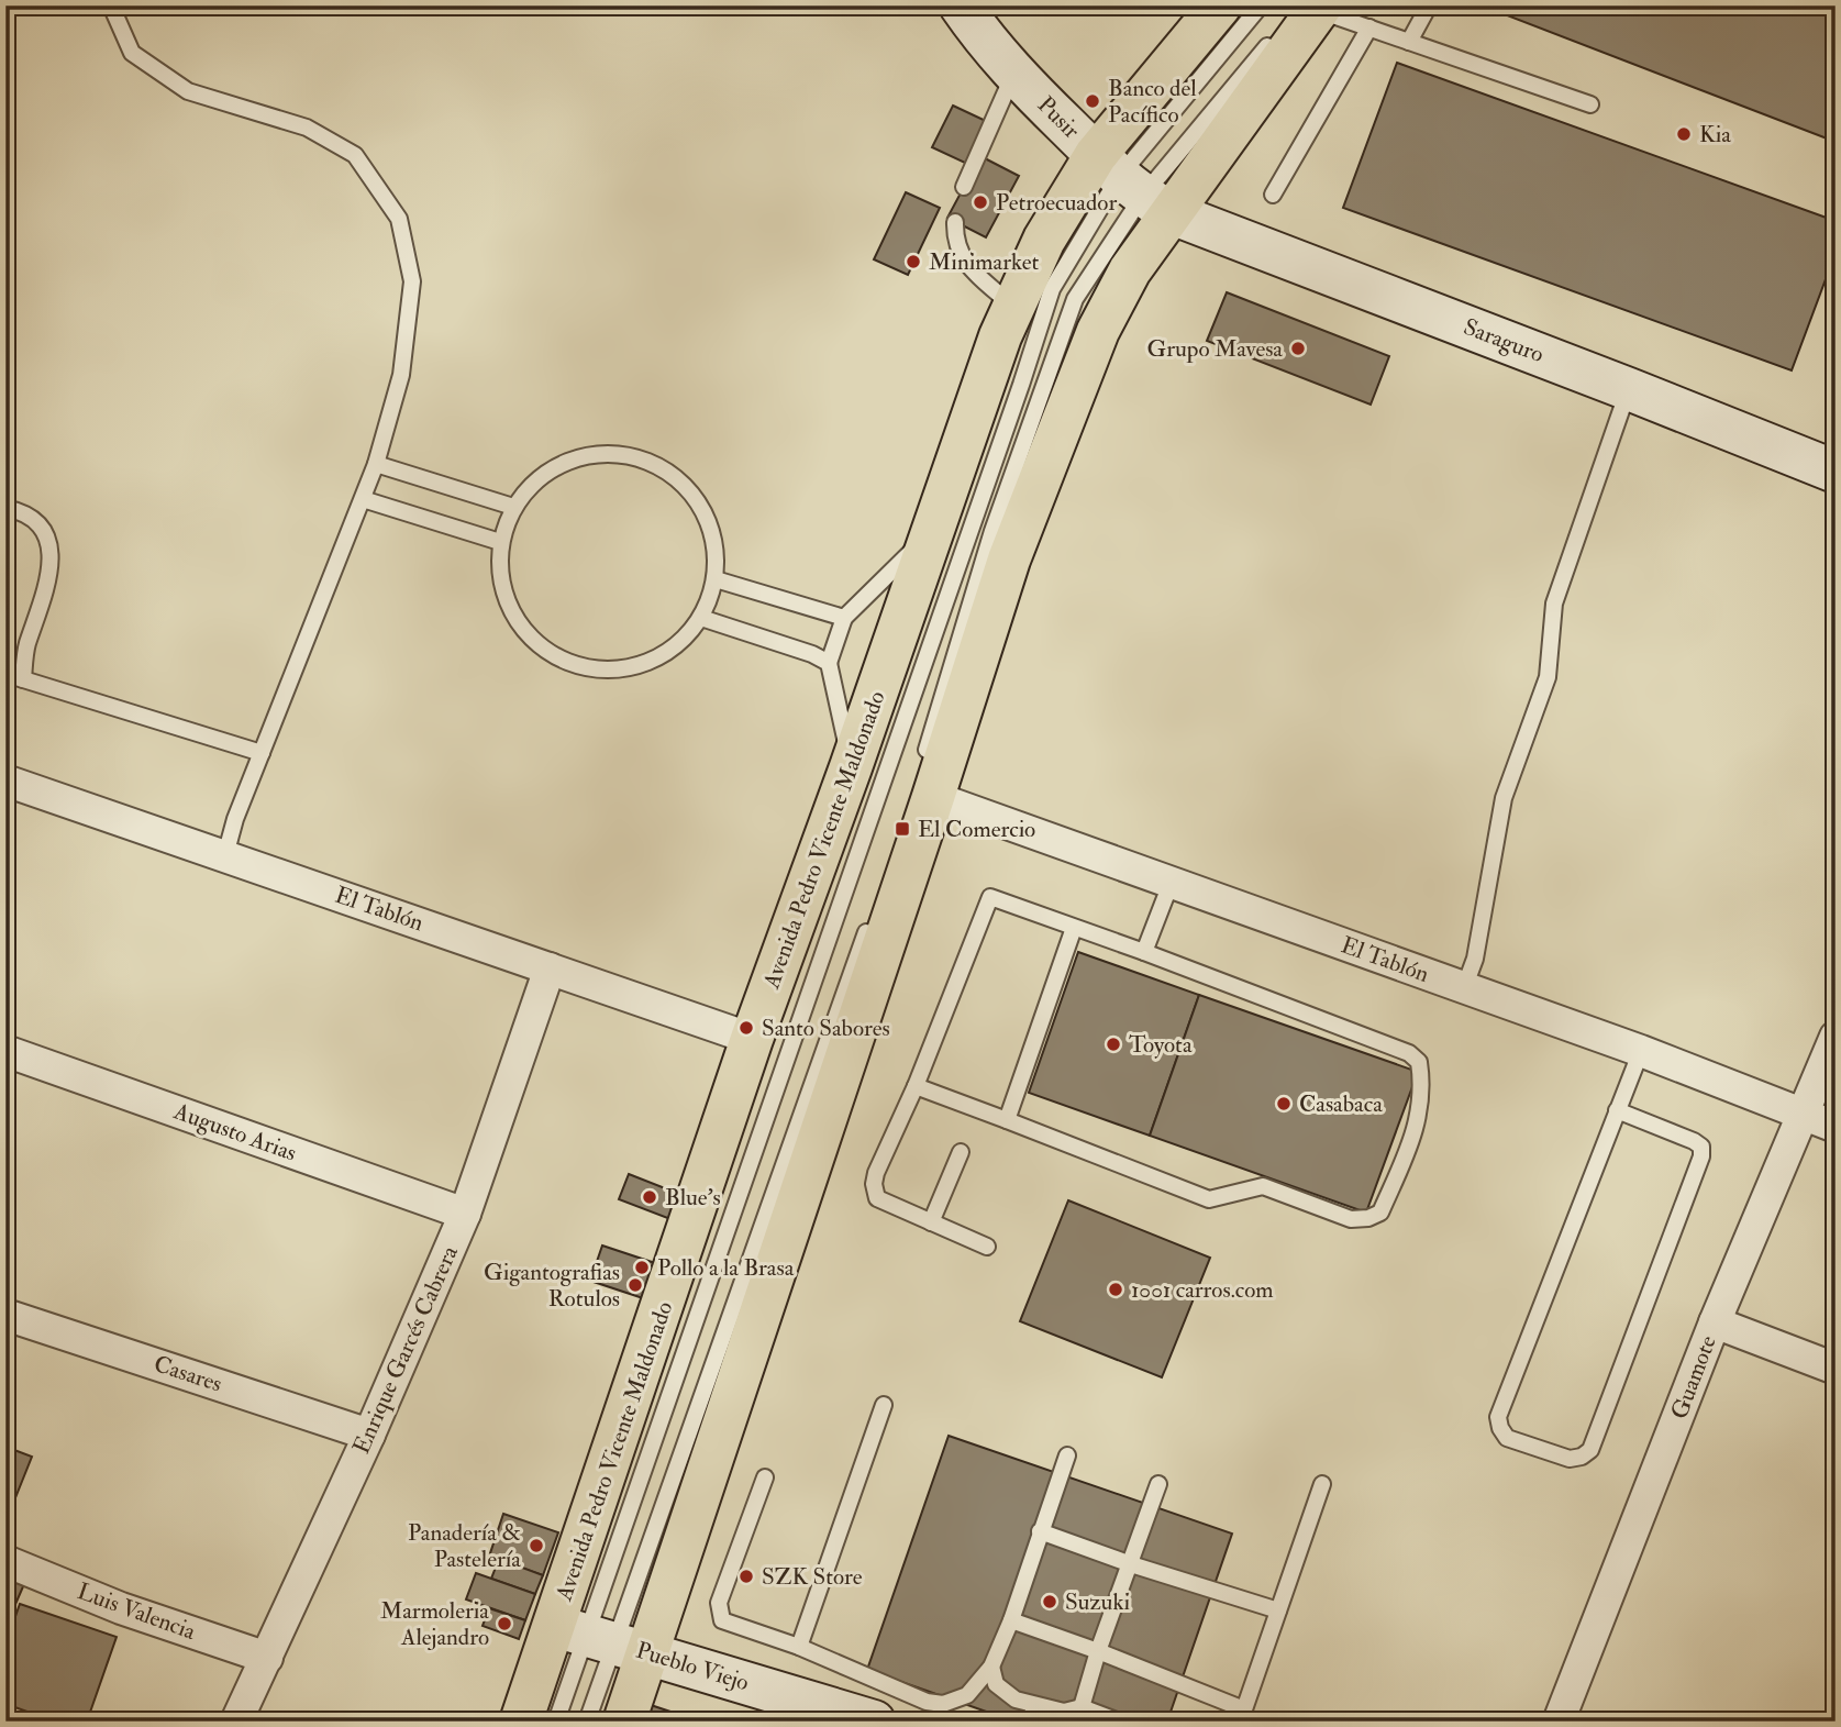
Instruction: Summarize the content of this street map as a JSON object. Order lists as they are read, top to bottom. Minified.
{"streets":{"main road":["Avenida Pedro Vicente Maldonado"],"street":["Pusir","Saraguro","El Tablón","Augusto Arias","Enrique Garcés Cabrera","Casares","Guamote","Luis Valencia","Pueblo Viejo"]},"crossings":[["Pusir","Saraguro"],["Pusir","Avenida Pedro Vicente Maldonado"],["Saraguro","Avenida Pedro Vicente Maldonado"],["Avenida Pedro Vicente Maldonado","El Tablón"],["Avenida Pedro Vicente Maldonado","Pueblo Viejo"],["El Tablón","Enrique Garcés Cabrera"],["El Tablón","Guamote"],["Augusto Arias","Enrique Garcés Cabrera"],["Enrique Garcés Cabrera","Casares"],["Enrique Garcés Cabrera","Luis Valencia"]],"places":{"other":["Banco del Pacífico","Kia","Petroecuador","Minimarket","Grupo Mavesa","Santo Sabores","Toyota","Casabaca","Blue's","Pollo a la Brasa","Gigantografias Rotulos","1001 carros.com","Panadería & Pastelería","SZK Store","Suzuki","Marmoleria Alejandro"],"transit":["El Comercio"]}}
